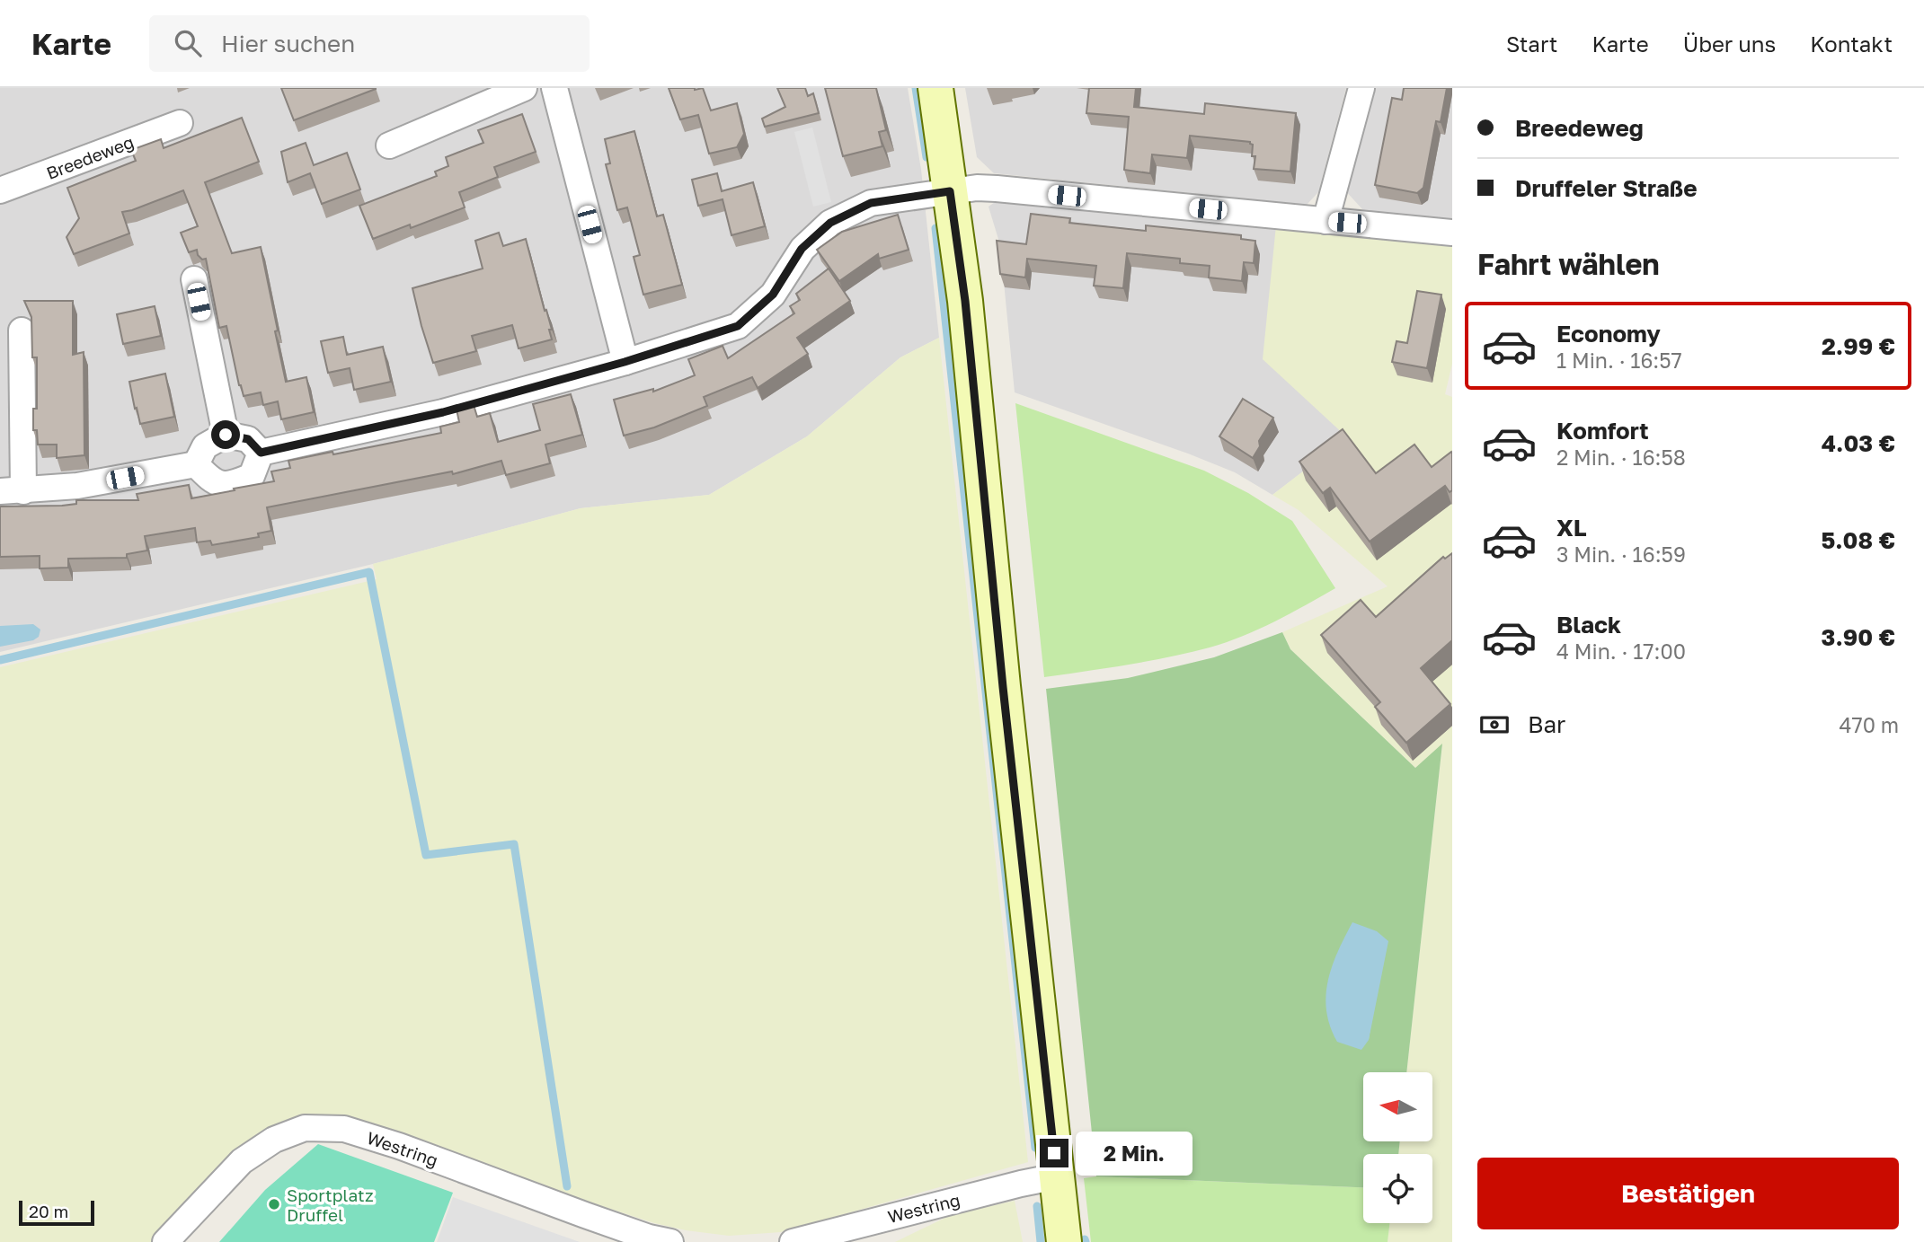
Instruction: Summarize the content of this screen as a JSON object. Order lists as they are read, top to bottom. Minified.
{"streets":{"street":["Breedeweg","Westring"]},"places":["Sportplatz Druffel"],"scale_bar":"20 m","north":"left","page":{"header":"Karte","search":"Hier suchen","nav":["Start","Karte","Über uns","Kontakt"],"banner":["Breedeweg","Druffeler Straße"],"heading":"Fahrt wählen","list":[{"name":"Economy","note":"1 Min. · 16:57","value":"2.99 €"},{"name":"Komfort","note":"2 Min. · 16:58","value":"4.03 €"},{"name":"XL","note":"3 Min. · 16:59","value":"5.08 €"},{"name":"Black","note":"4 Min. · 17:00","value":"3.90 €"}],"pay":["Bar","470 m"],"bubble":"2 Min.","buttons":"Bestätigen","scale":"20 m"}}
